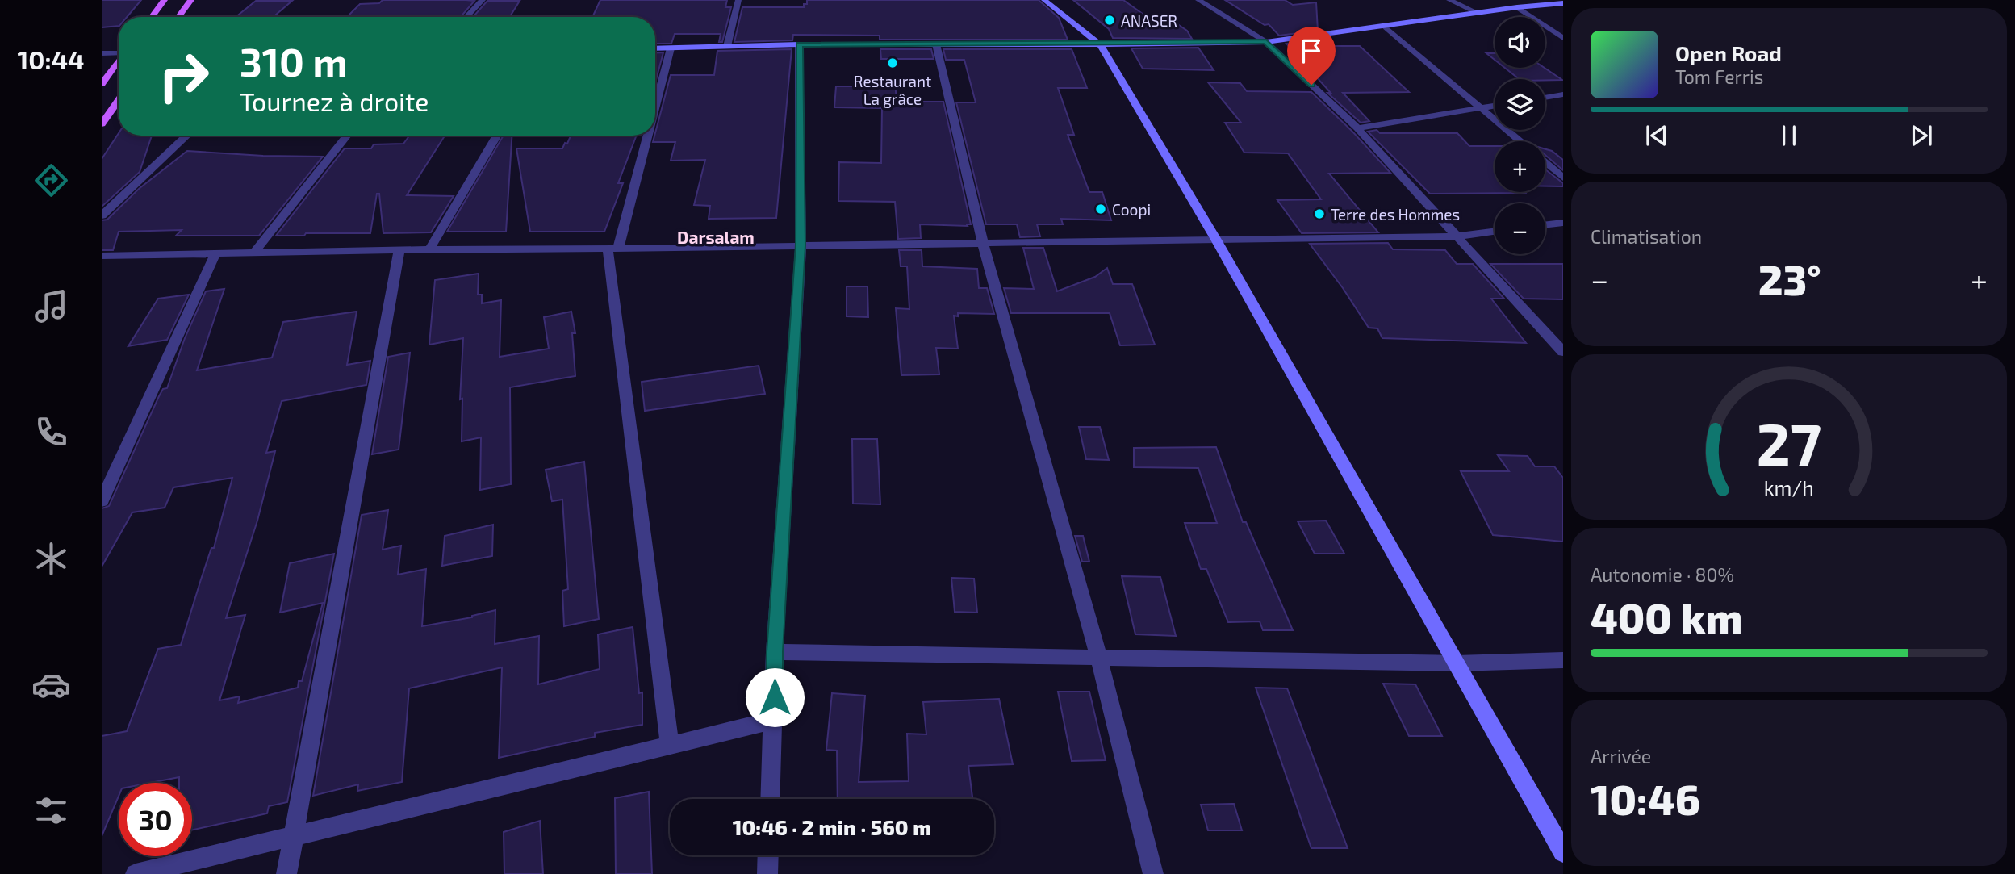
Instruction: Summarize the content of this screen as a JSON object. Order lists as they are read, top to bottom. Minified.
{"districts":["Darsalam"],"places":["ANASER","Restaurant La grâce","Coopi","Terre des Hommes"],"page":{"tabs":"10:44","map_buttons":["+","−"],"turn":["310 m","Tournez à droite"],"song":["Open Road","Tom Ferris"],"tile":["Climatisation",["Autonomie · 80%","400 km"],["Arrivée","10:46"]],"heat":["−","23°","+"],"limit":"30","trip":"10:46 · 2 min · 560 m","gauge":["27","km/h"]}}
